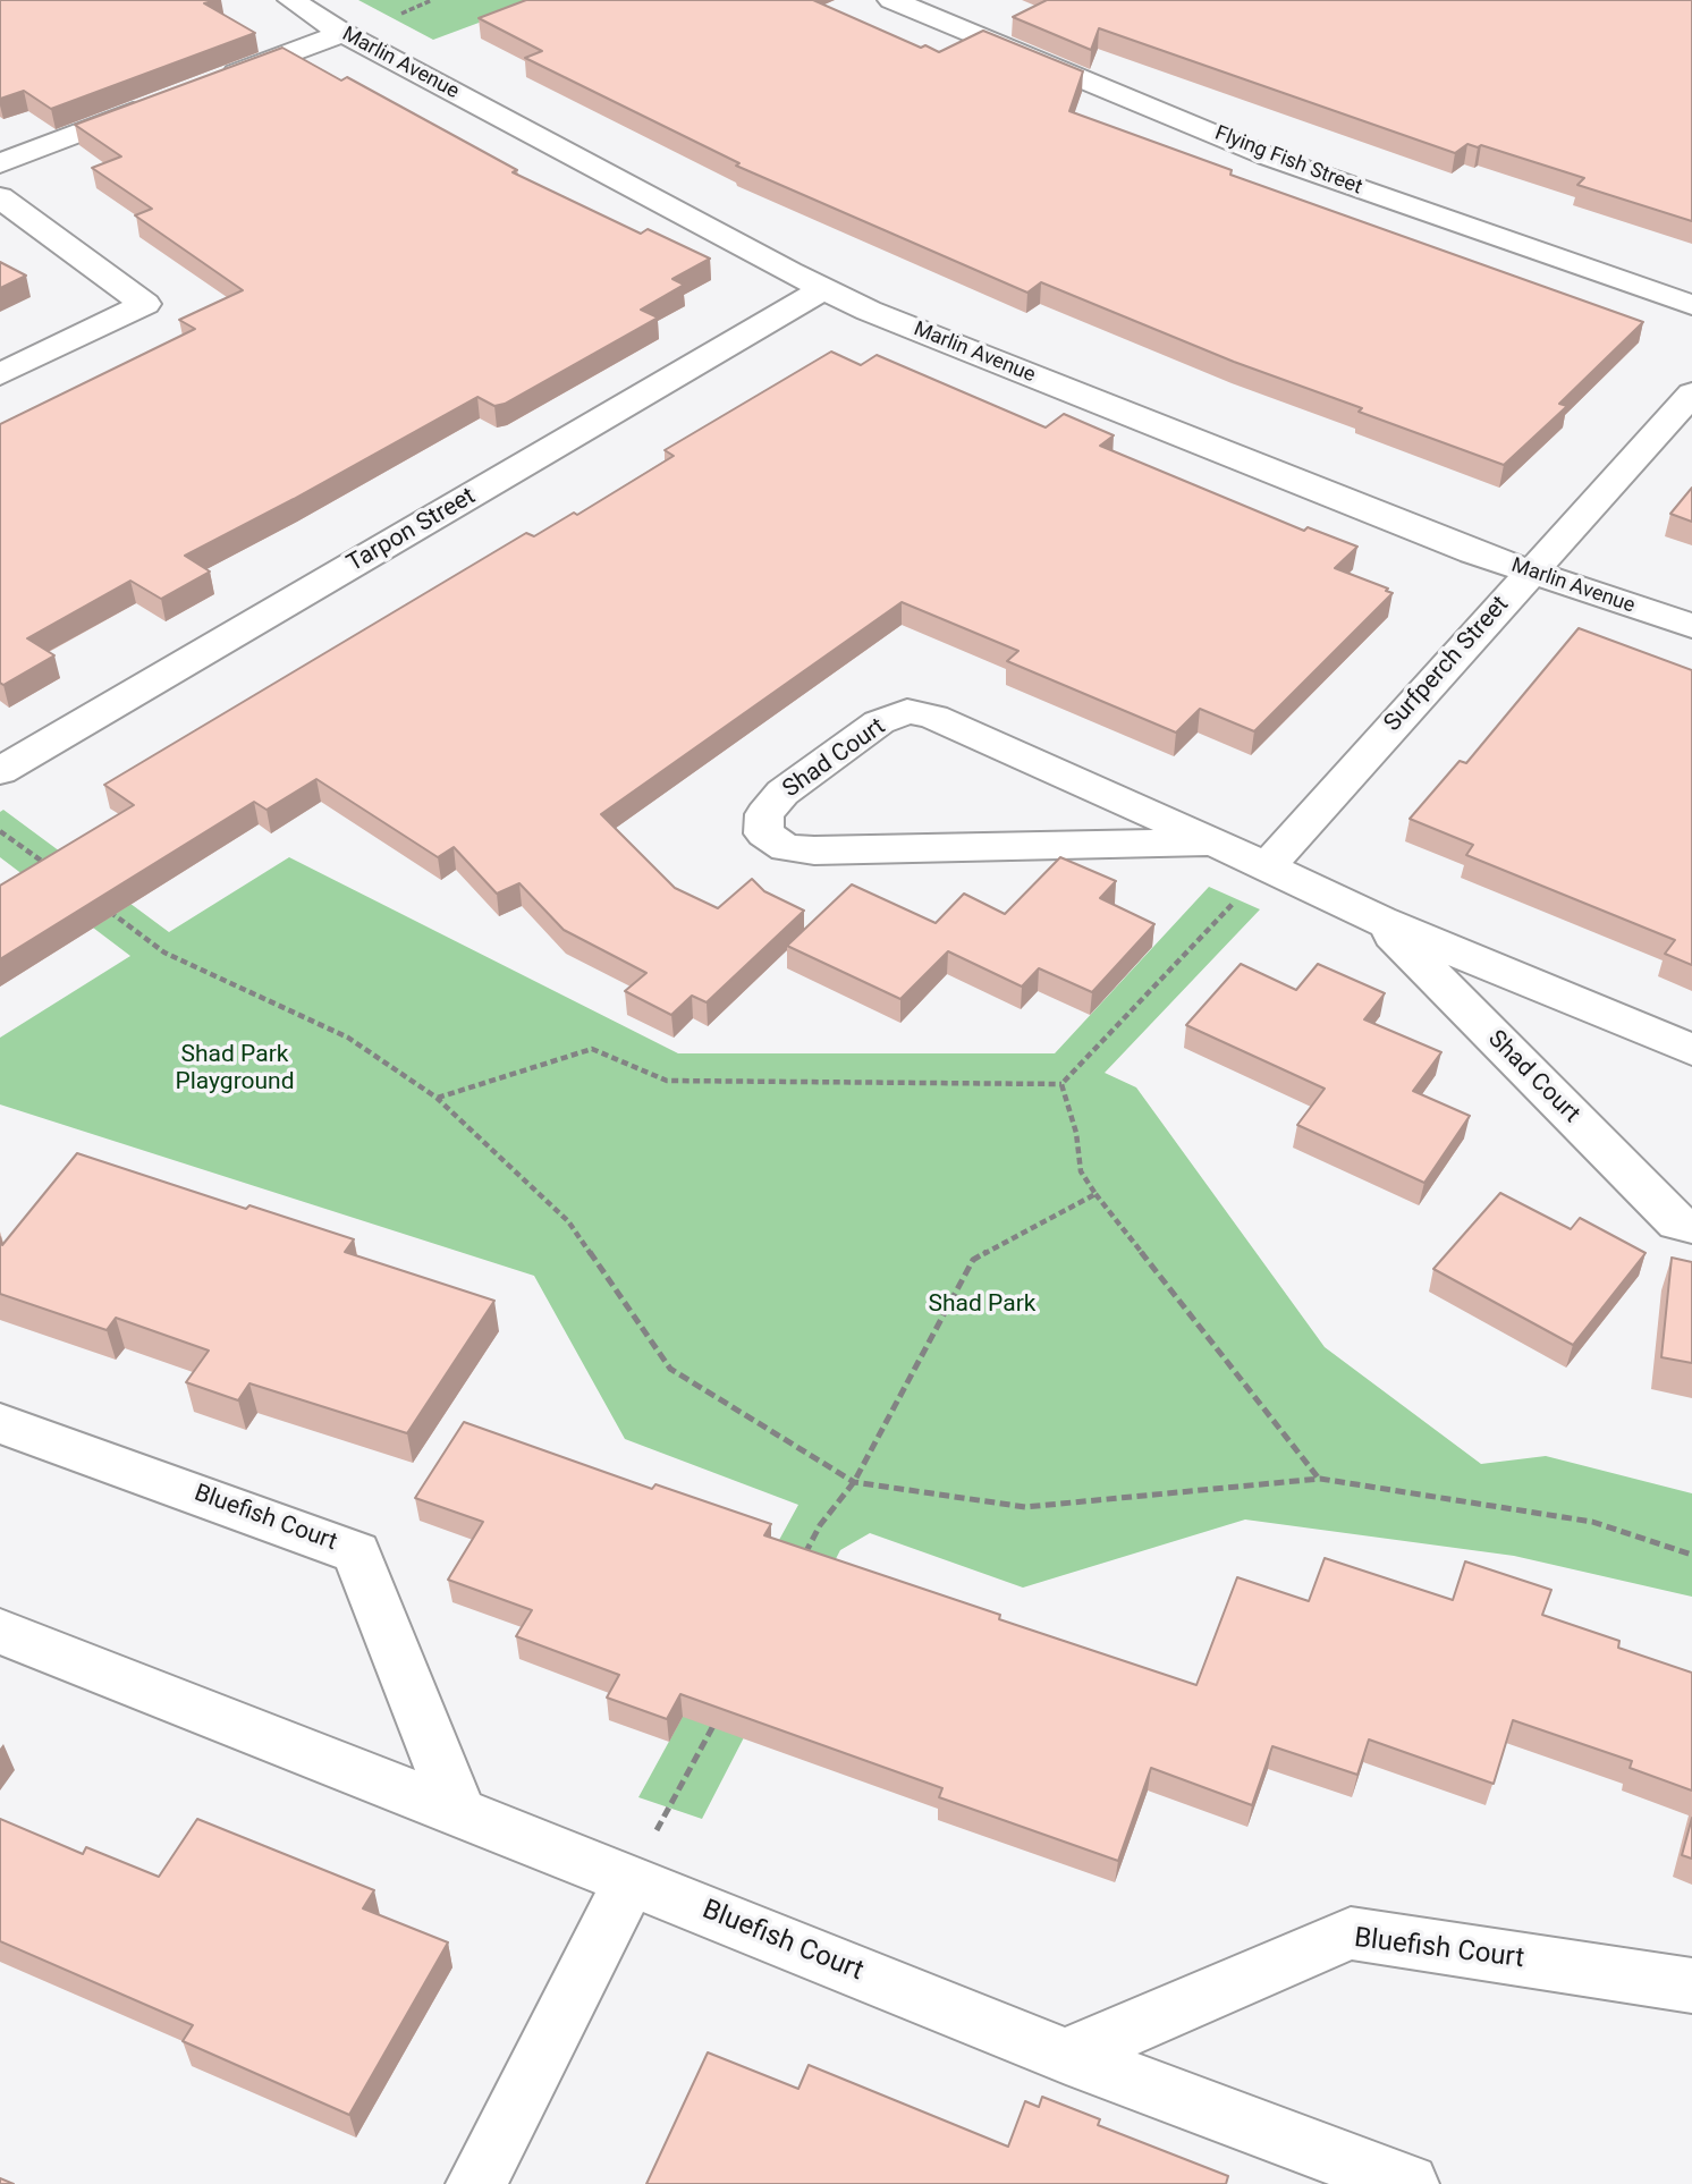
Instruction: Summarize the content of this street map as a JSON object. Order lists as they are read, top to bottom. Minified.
{"streets":{"street":["Marlin Avenue","Flying Fish Street","Tarpon Street","Surfperch Street","Shad Court","Bluefish Court"]},"crossings":[["Marlin Avenue","Tarpon Street"],["Marlin Avenue","Surfperch Street"],["Surfperch Street","Shad Court"]],"parks":["Shad Park Playground","Shad Park"]}
